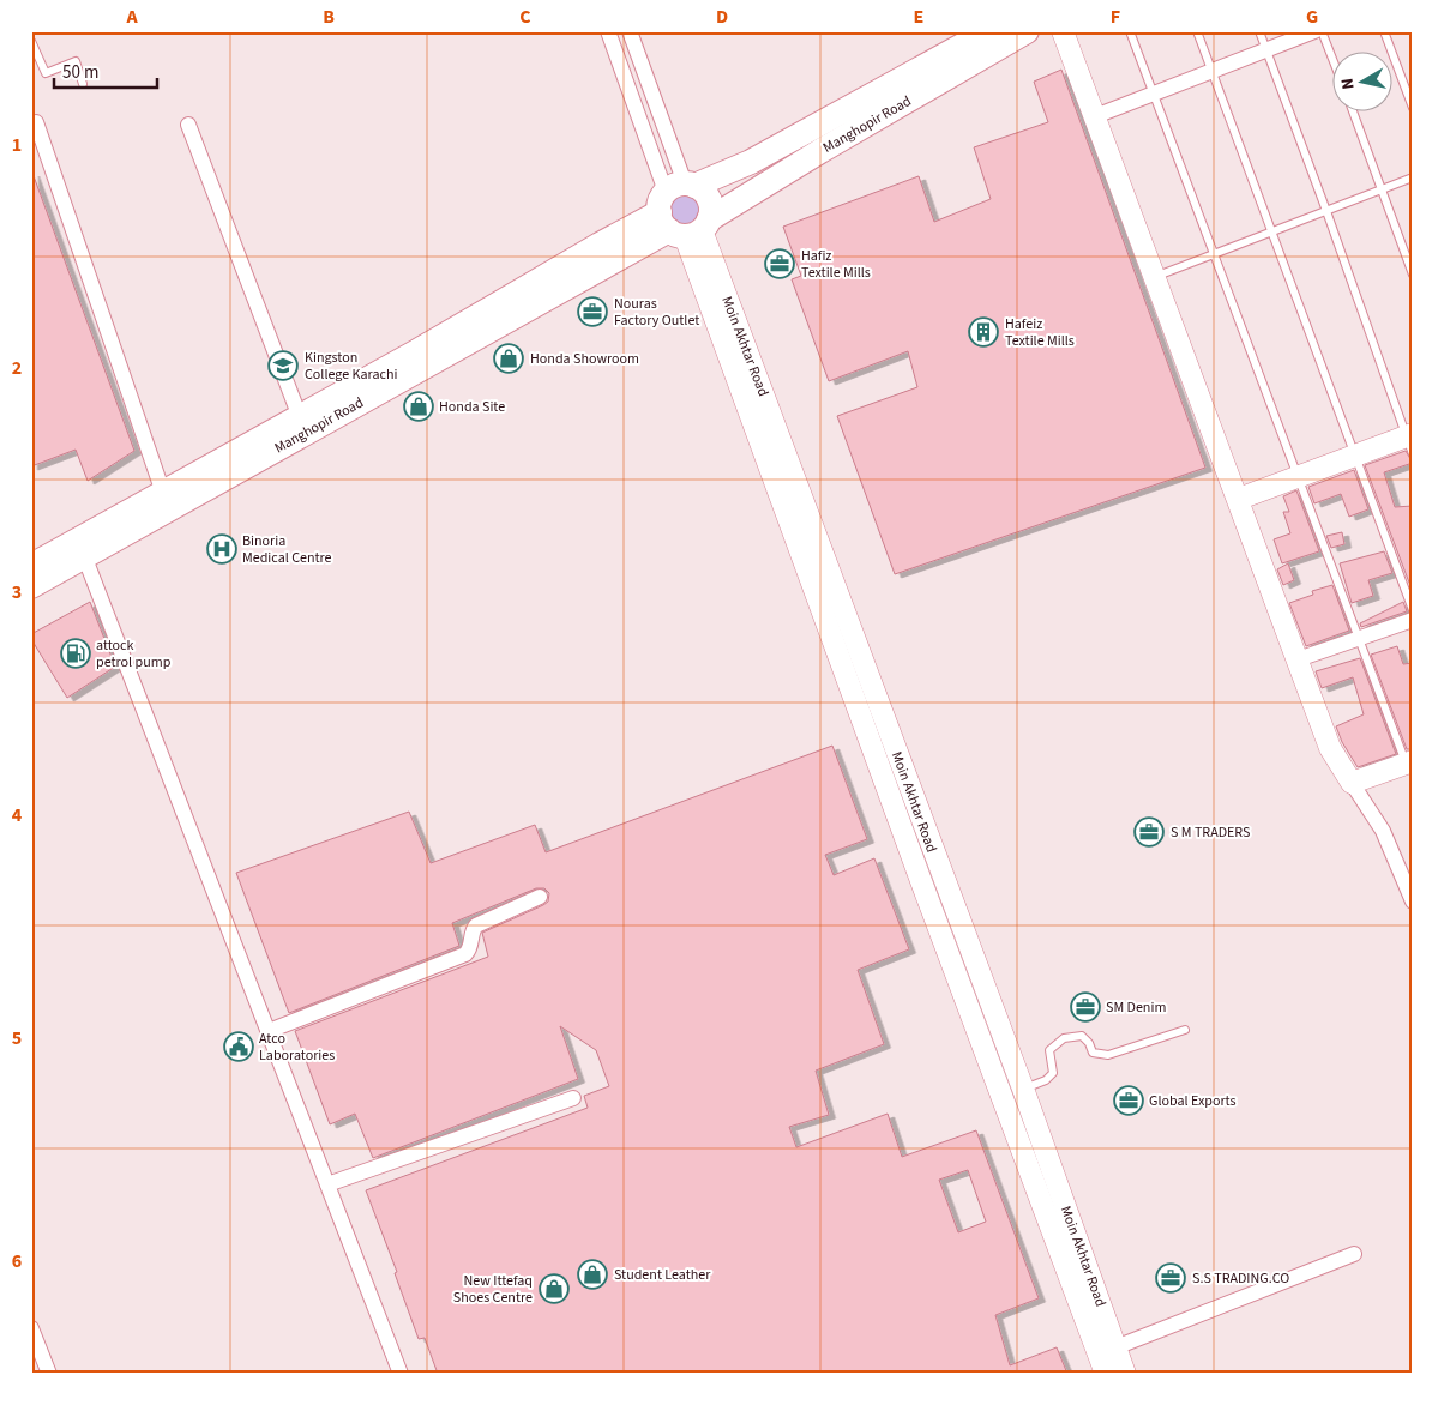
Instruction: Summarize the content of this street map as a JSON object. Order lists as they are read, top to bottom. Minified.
{"streets":{"main road":["Manghopir Road","Moin Akhtar Road"]},"crossings":[["Manghopir Road","Moin Akhtar Road"]],"places":{"office":["Hafiz Textile Mills","Nouras Factory Outlet","S M TRADERS","SM Denim","Global Exports","S.S TRADING.CO"],"building":["Hafeiz Textile Mills"],"shop":["Honda Showroom","Honda Site","Student Leather","New Ittefaq Shoes Centre"],"school or university":["Kingston College Karachi"],"hospital":["Binoria Medical Centre"],"fuel station":["attock petrol pump"],"public building":["Atco Laboratories"]},"scale_bar":"50 m","north":"left","grid":{"columns":["A","B","C","D","E","F","G"],"rows":["1","2","3","4","5","6"]}}
